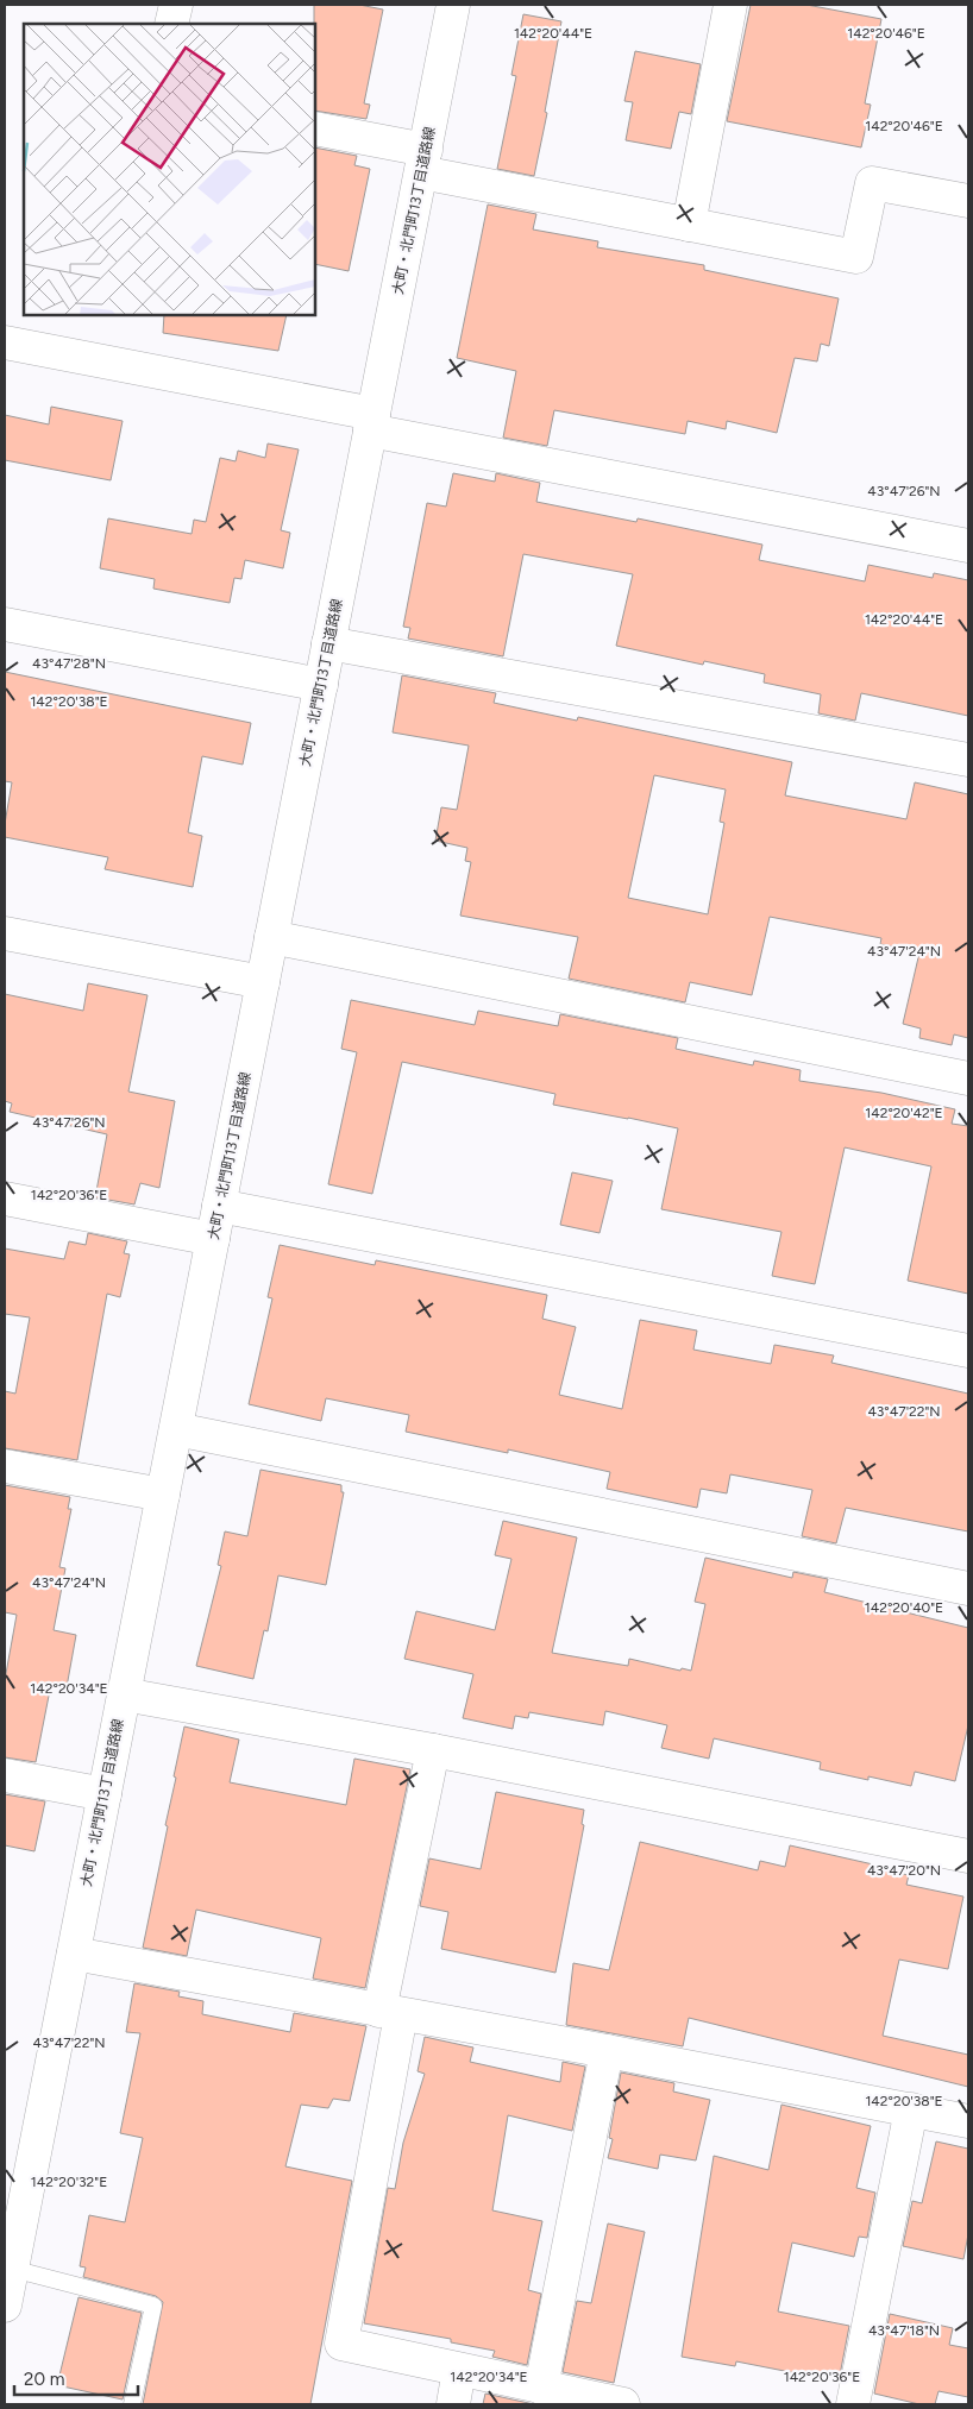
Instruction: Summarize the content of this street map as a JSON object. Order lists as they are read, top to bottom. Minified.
{"streets":{"street":["大町・北門町13丁目道路線"]},"scale_bar":"20 m","coordinates":["142°20'44\"E","142°20'46\"E","43°47'26\"N","43°47'28\"N","142°20'38\"E","43°47'24\"N","142°20'42\"E","142°20'36\"E","43°47'22\"N","142°20'40\"E","142°20'34\"E","43°47'20\"N","142°20'32\"E","43°47'18\"N"]}
